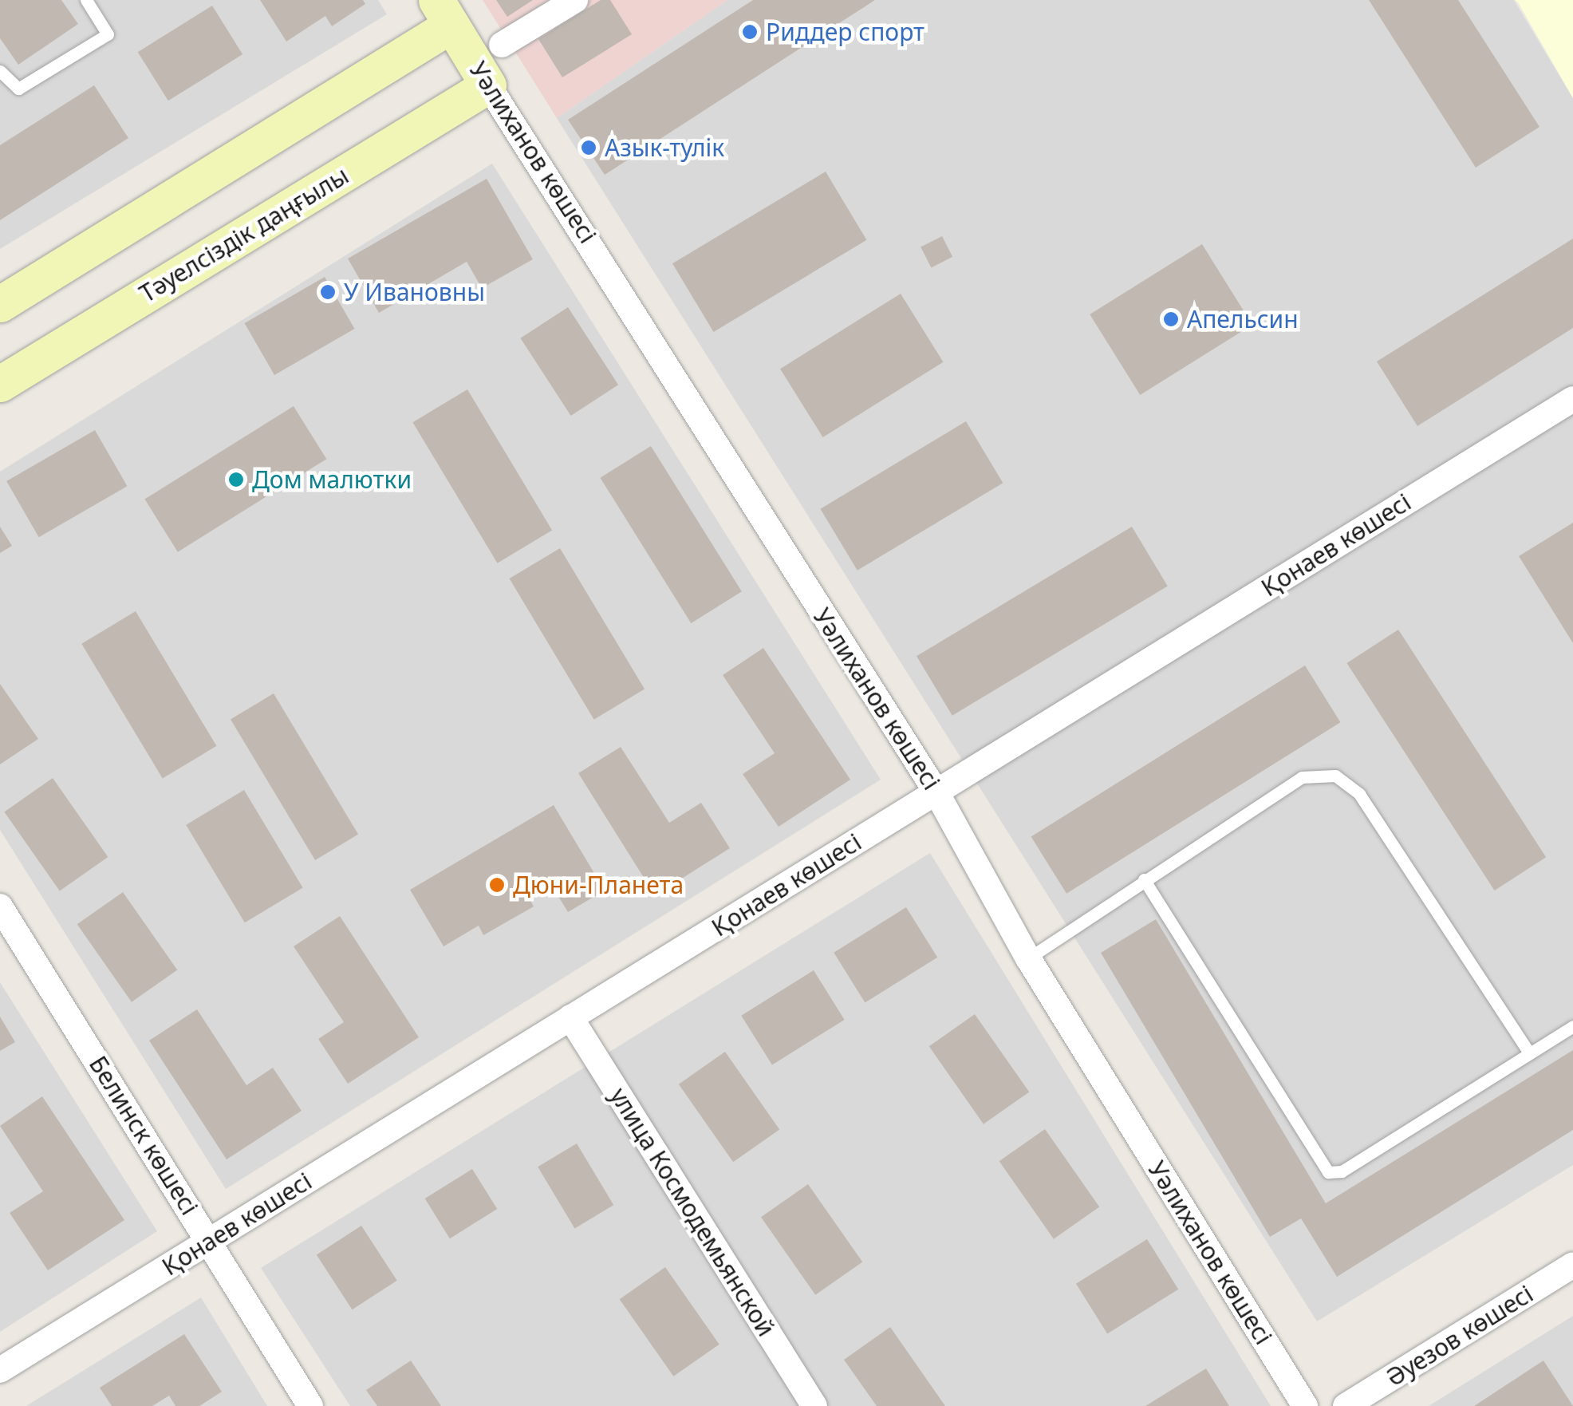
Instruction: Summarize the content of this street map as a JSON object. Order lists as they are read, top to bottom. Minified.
{"streets":{"street":["Уәлиханов көшесі","Тәуелсіздік даңғылы","Қонаев көшесі","Белинск көшесі","улица Космодемьянской","Әуезов көшесі"]},"crossings":[["Уәлиханов көшесі","Тәуелсіздік даңғылы"],["Уәлиханов көшесі","Қонаев көшесі"],["Қонаев көшесі","Белинск көшесі"],["Қонаев көшесі","улица Космодемьянской"]],"places":["Риддер спорт","Азык-тулiк","У Ивановны","Апельсин","Дом малютки","Дюни-Планета"]}
